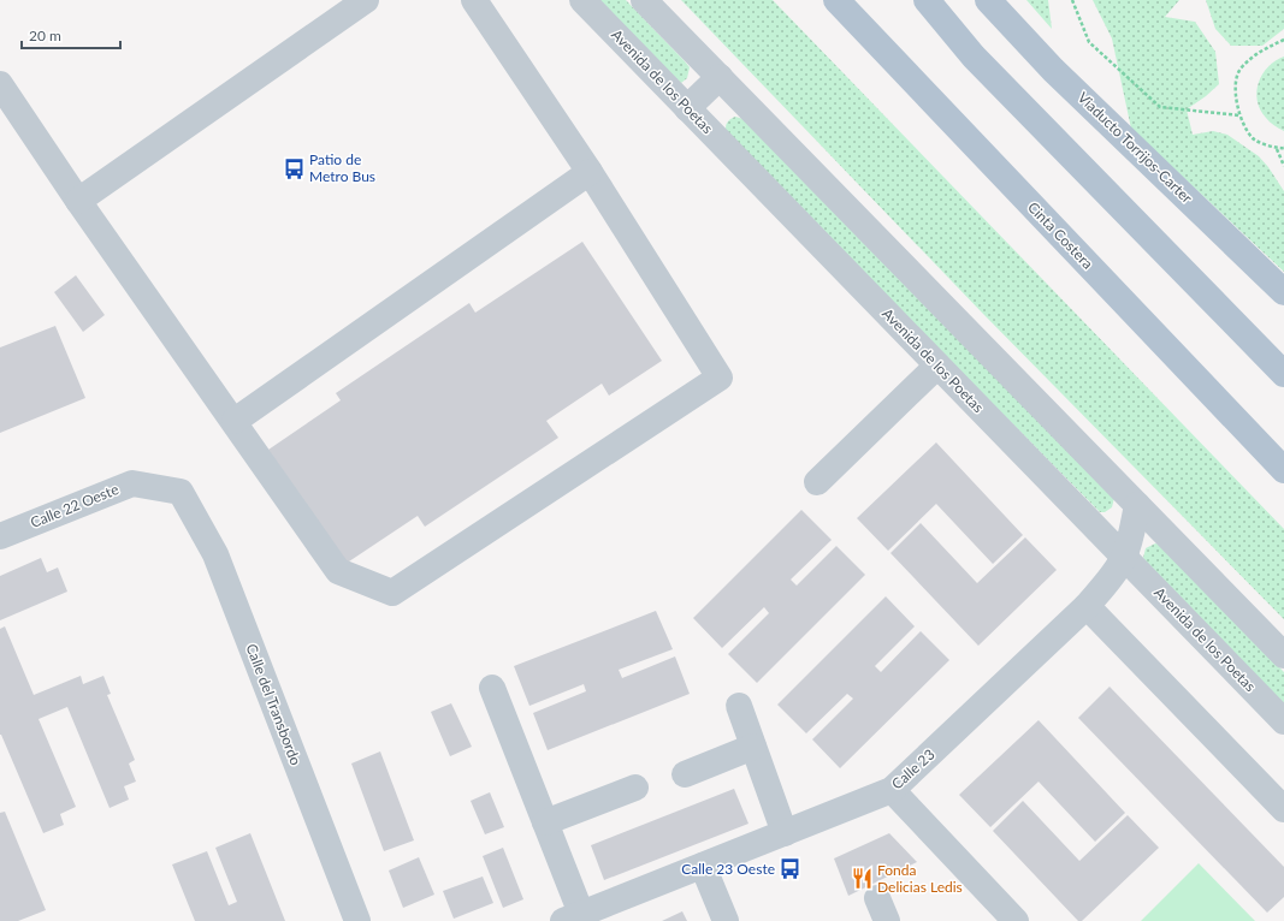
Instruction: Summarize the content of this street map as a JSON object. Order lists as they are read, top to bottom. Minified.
{"streets":{"main road":["Viaducto Torrijos-Carter","Cinta Costera"],"street":["Avenida de los Poetas","Calle 22 Oeste","Calle del Transbordo","Calle 23"]},"crossings":[["Avenida de los Poetas","Calle 23"],["Calle 22 Oeste","Calle del Transbordo"]],"places":{"bus stop":["Patio de Metro Bus","Calle 23 Oeste"],"restaurant":["Fonda Delicias Ledis"]},"scale_bar":"20 m"}
